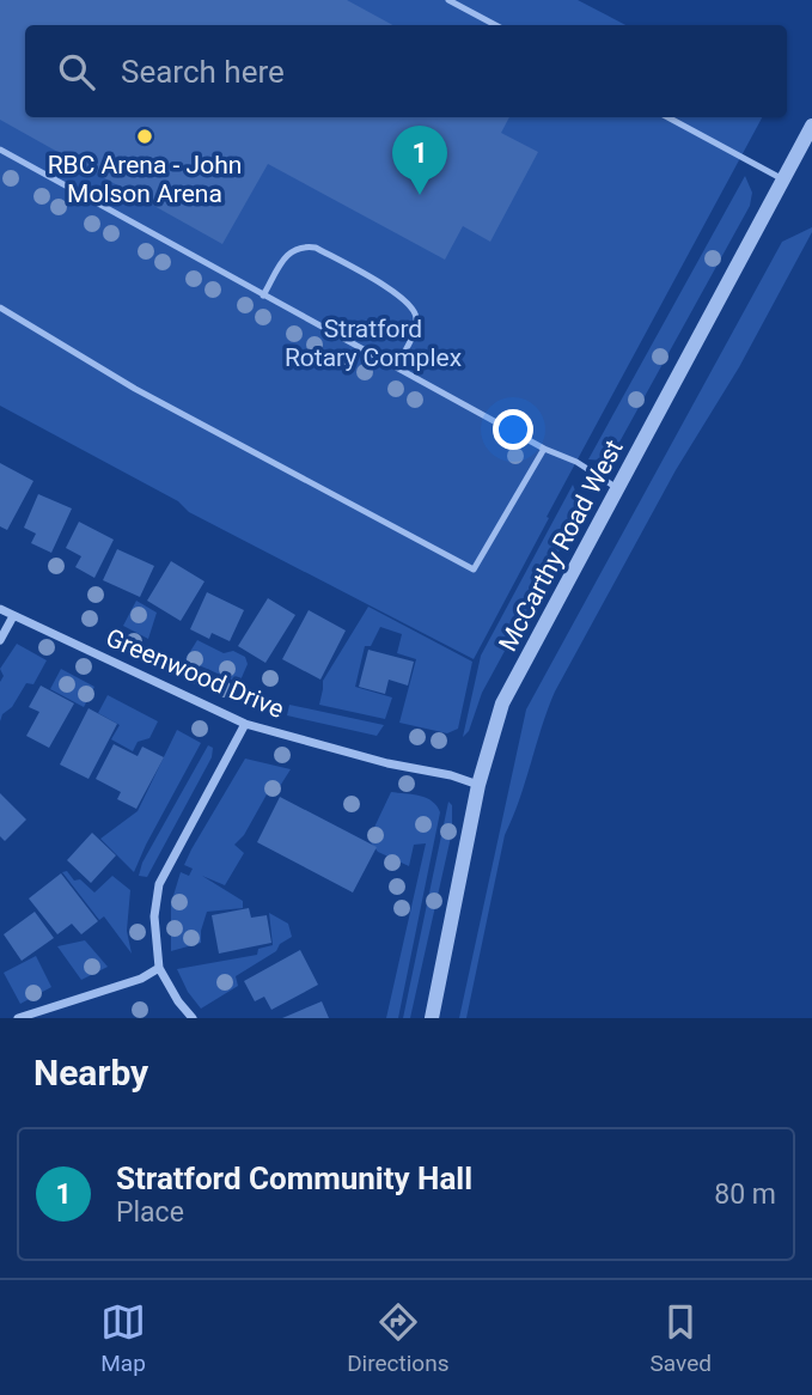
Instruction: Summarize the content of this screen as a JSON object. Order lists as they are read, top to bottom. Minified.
{"streets":{"street":["McCarthy Road West","Greenwood Drive"]},"crossings":[["McCarthy Road West","Greenwood Drive"]],"parks":["Stratford Rotary Complex"],"places":["RBC Arena - John Molson Arena"],"page":{"search":"Search here","pins":"1","heading":"Nearby","list":[{"mark":"1","name":"Stratford Community Hall","note":"Place","value":"80 m"}],"nav":["Map","Directions","Saved"]}}
